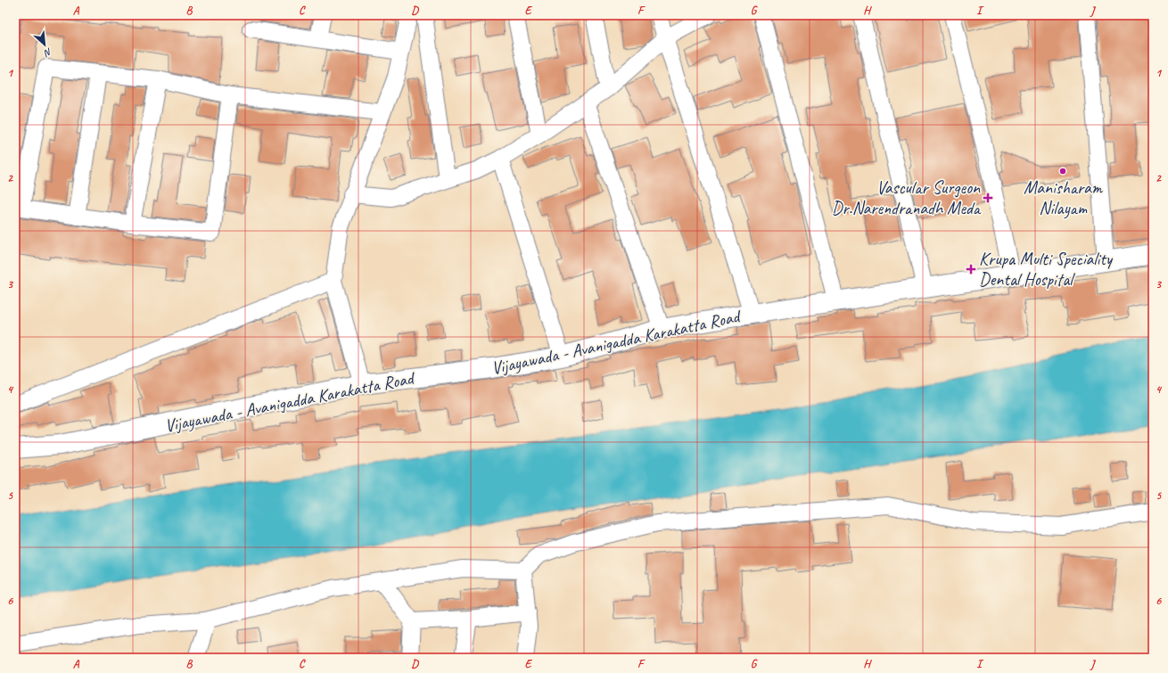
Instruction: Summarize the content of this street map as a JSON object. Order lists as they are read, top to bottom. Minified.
{"streets":{"main road":["Vijayawada - Avanigadda Karakatta Road"]},"places":{"other":["Manisharam Nilayam"],"health":["Vascular Surgeon Dr.Narendranadh Meda","Krupa Multi Speciality Dental Hospital"]},"north":"bottom right","grid":{"columns":["A","B","C","D","E","F","G","H","I","J"],"rows":["1","2","3","4","5","6"]}}
